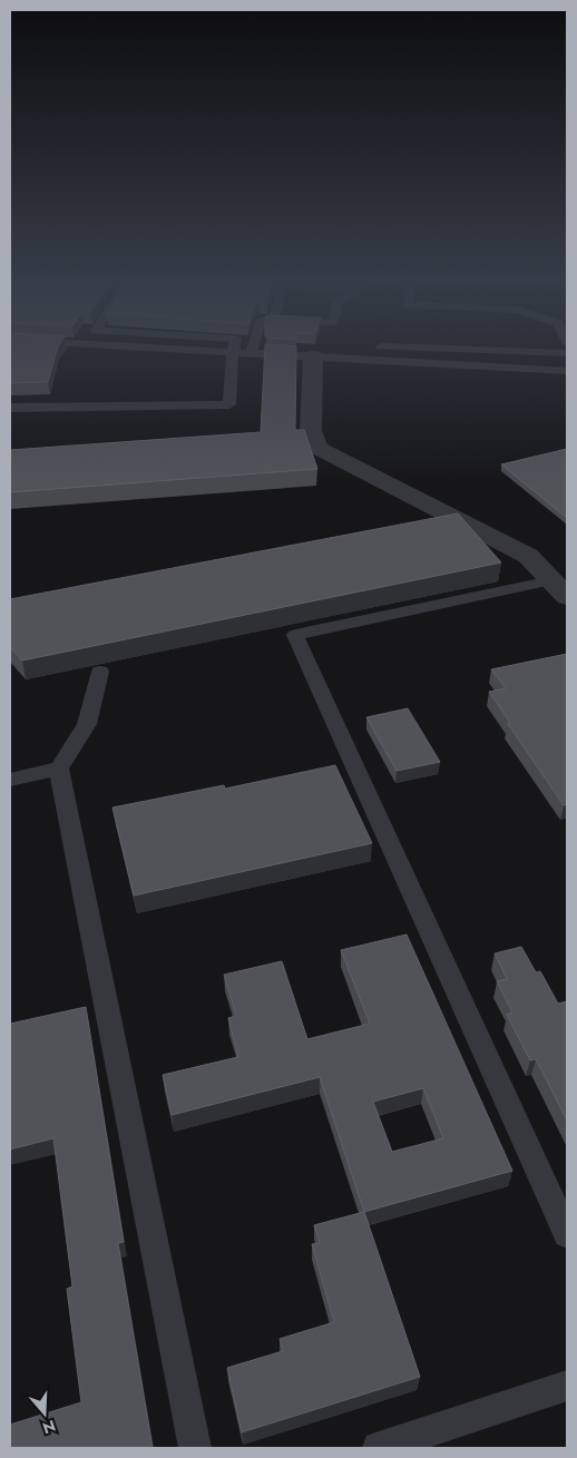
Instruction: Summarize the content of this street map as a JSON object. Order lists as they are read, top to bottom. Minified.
{"north":"bottom"}
